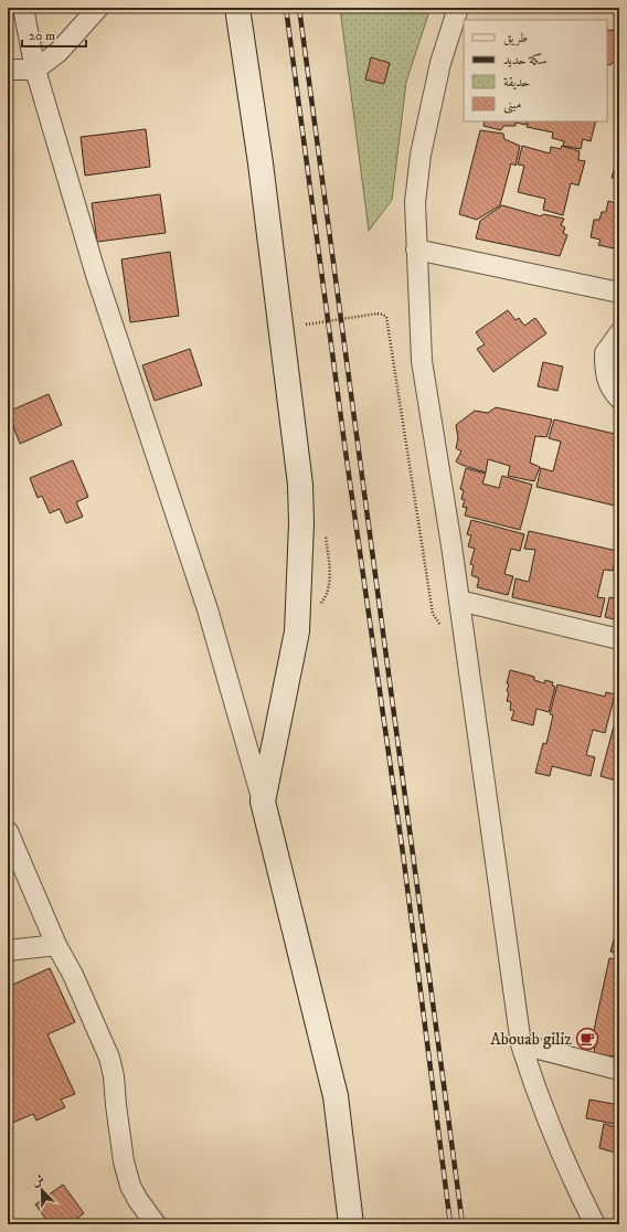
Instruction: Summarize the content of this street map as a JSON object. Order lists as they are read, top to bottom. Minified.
{"places":{"cafe":["Abouab giliz"]},"legend":["طريق","سكة حديد","حديقة","مبنى"],"scale_bar":"20 m","north":"top left"}
